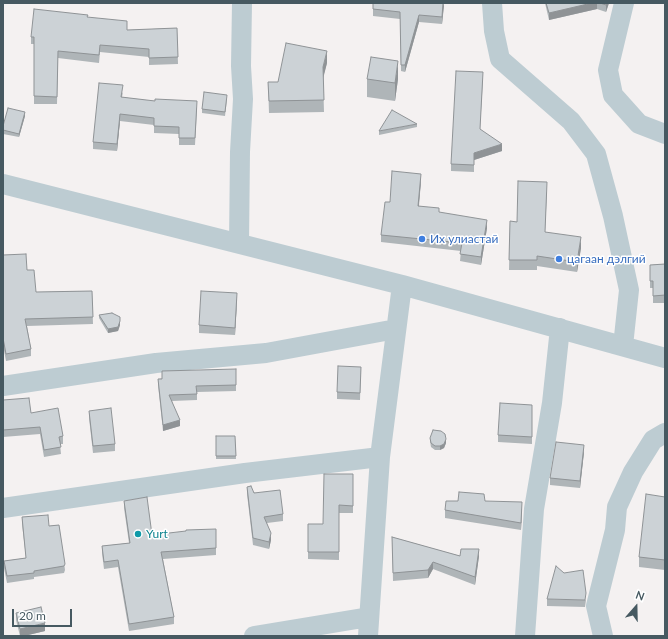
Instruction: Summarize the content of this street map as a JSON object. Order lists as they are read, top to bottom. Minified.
{"places":["Их улиастай","цагаан дэлгий","Yurt"],"scale_bar":"20 m","north":"top"}
